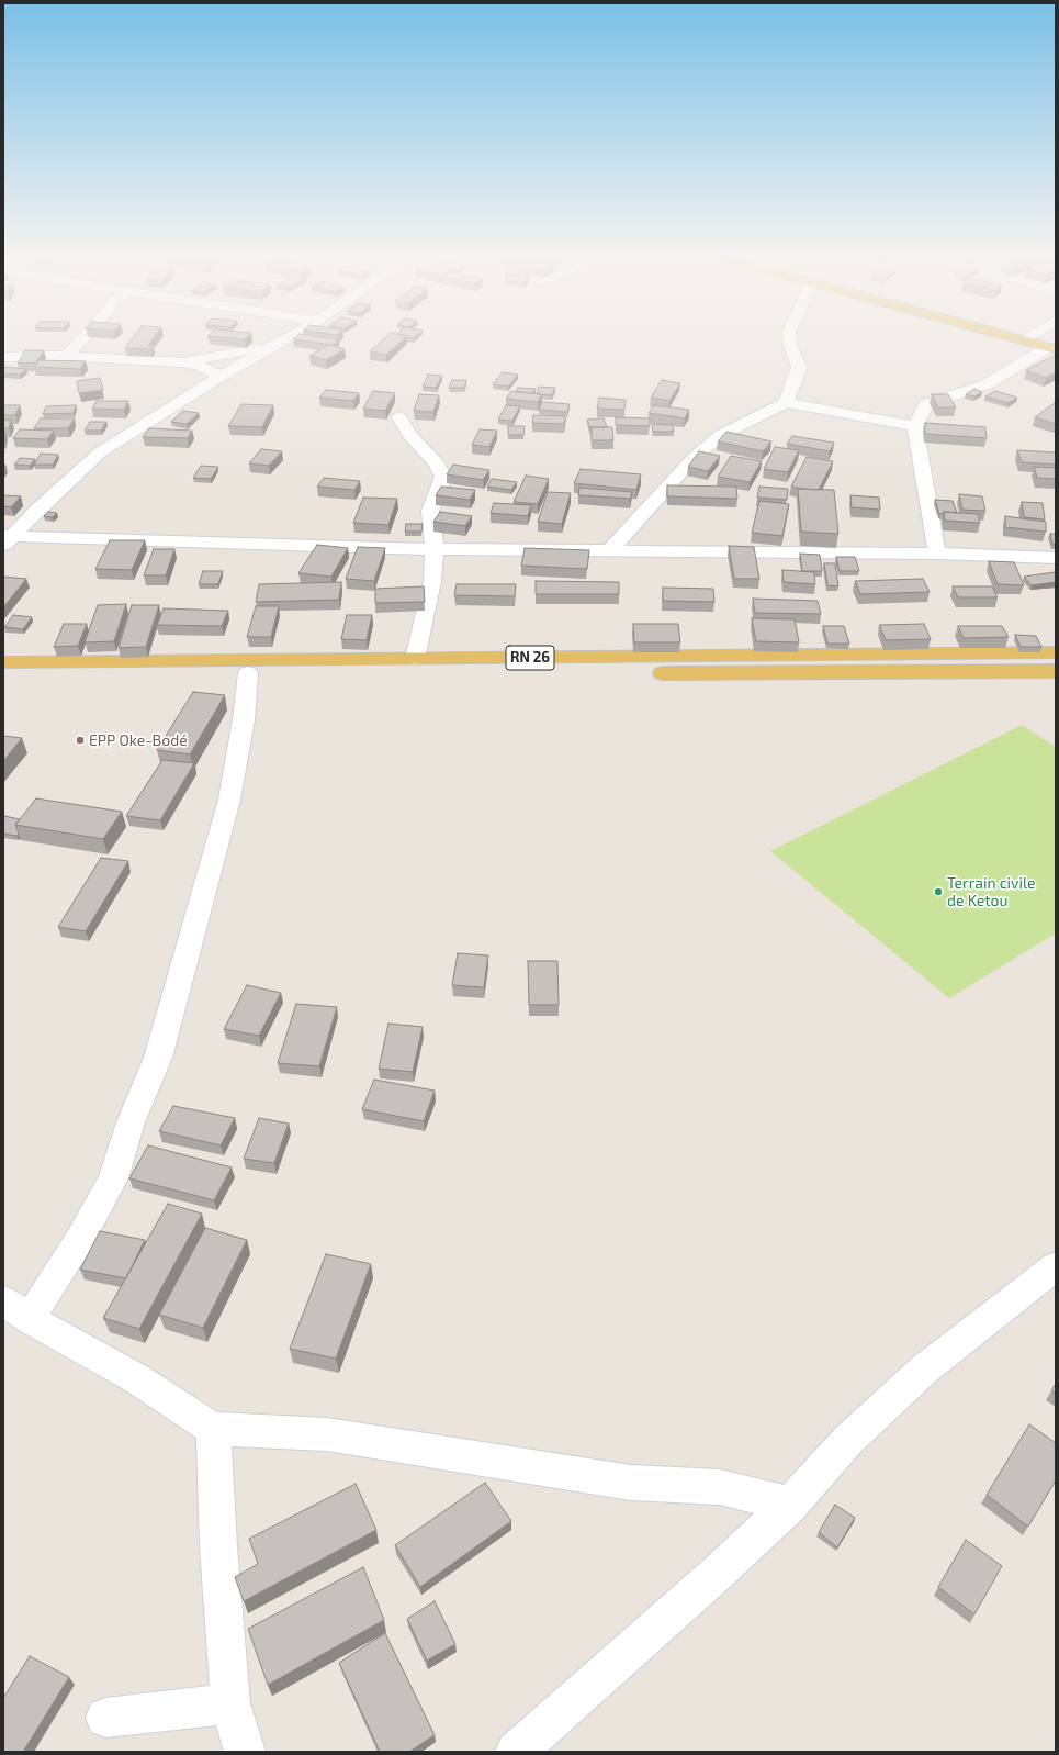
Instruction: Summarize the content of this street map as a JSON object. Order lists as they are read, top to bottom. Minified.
{"streets":{"main road":["RN 26"]},"places":["EPP Oke-Bodé","Terrain civile de Ketou"]}
